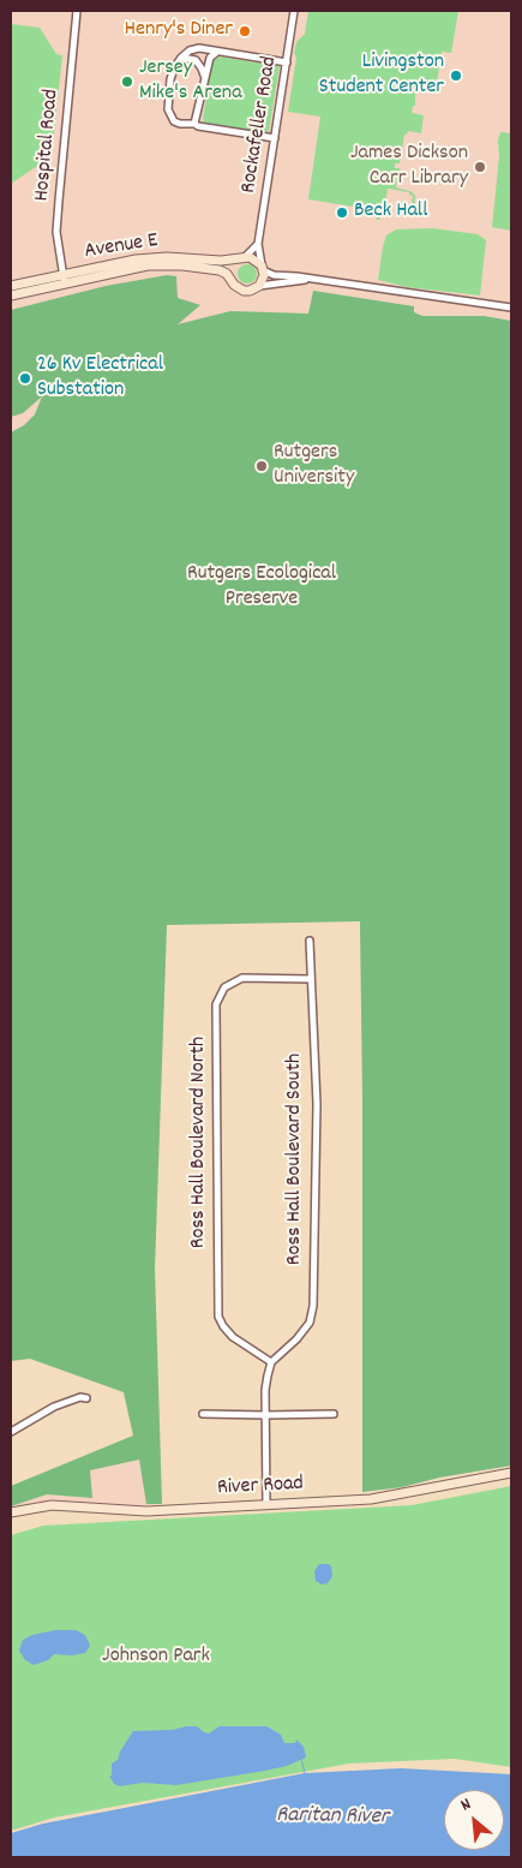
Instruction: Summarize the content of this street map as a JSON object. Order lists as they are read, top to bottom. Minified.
{"streets":{"street":["Rockafeller Road","Hospital Road","Avenue E","Ross Hall Boulevard North","Ross Hall Boulevard South","River Road"]},"crossings":[["Rockafeller Road","Avenue E"],["Hospital Road","Avenue E"],["Ross Hall Boulevard North","Ross Hall Boulevard South"]],"water":["Raritan River"],"parks":["Rutgers Ecological Preserve","Johnson Park"],"places":["Henry's Diner","Livingston Student Center","Jersey Mike's Arena","James Dickson Carr Library","Beck Hall","26 Kv Electrical Substation","Rutgers University"],"north":"top left"}
